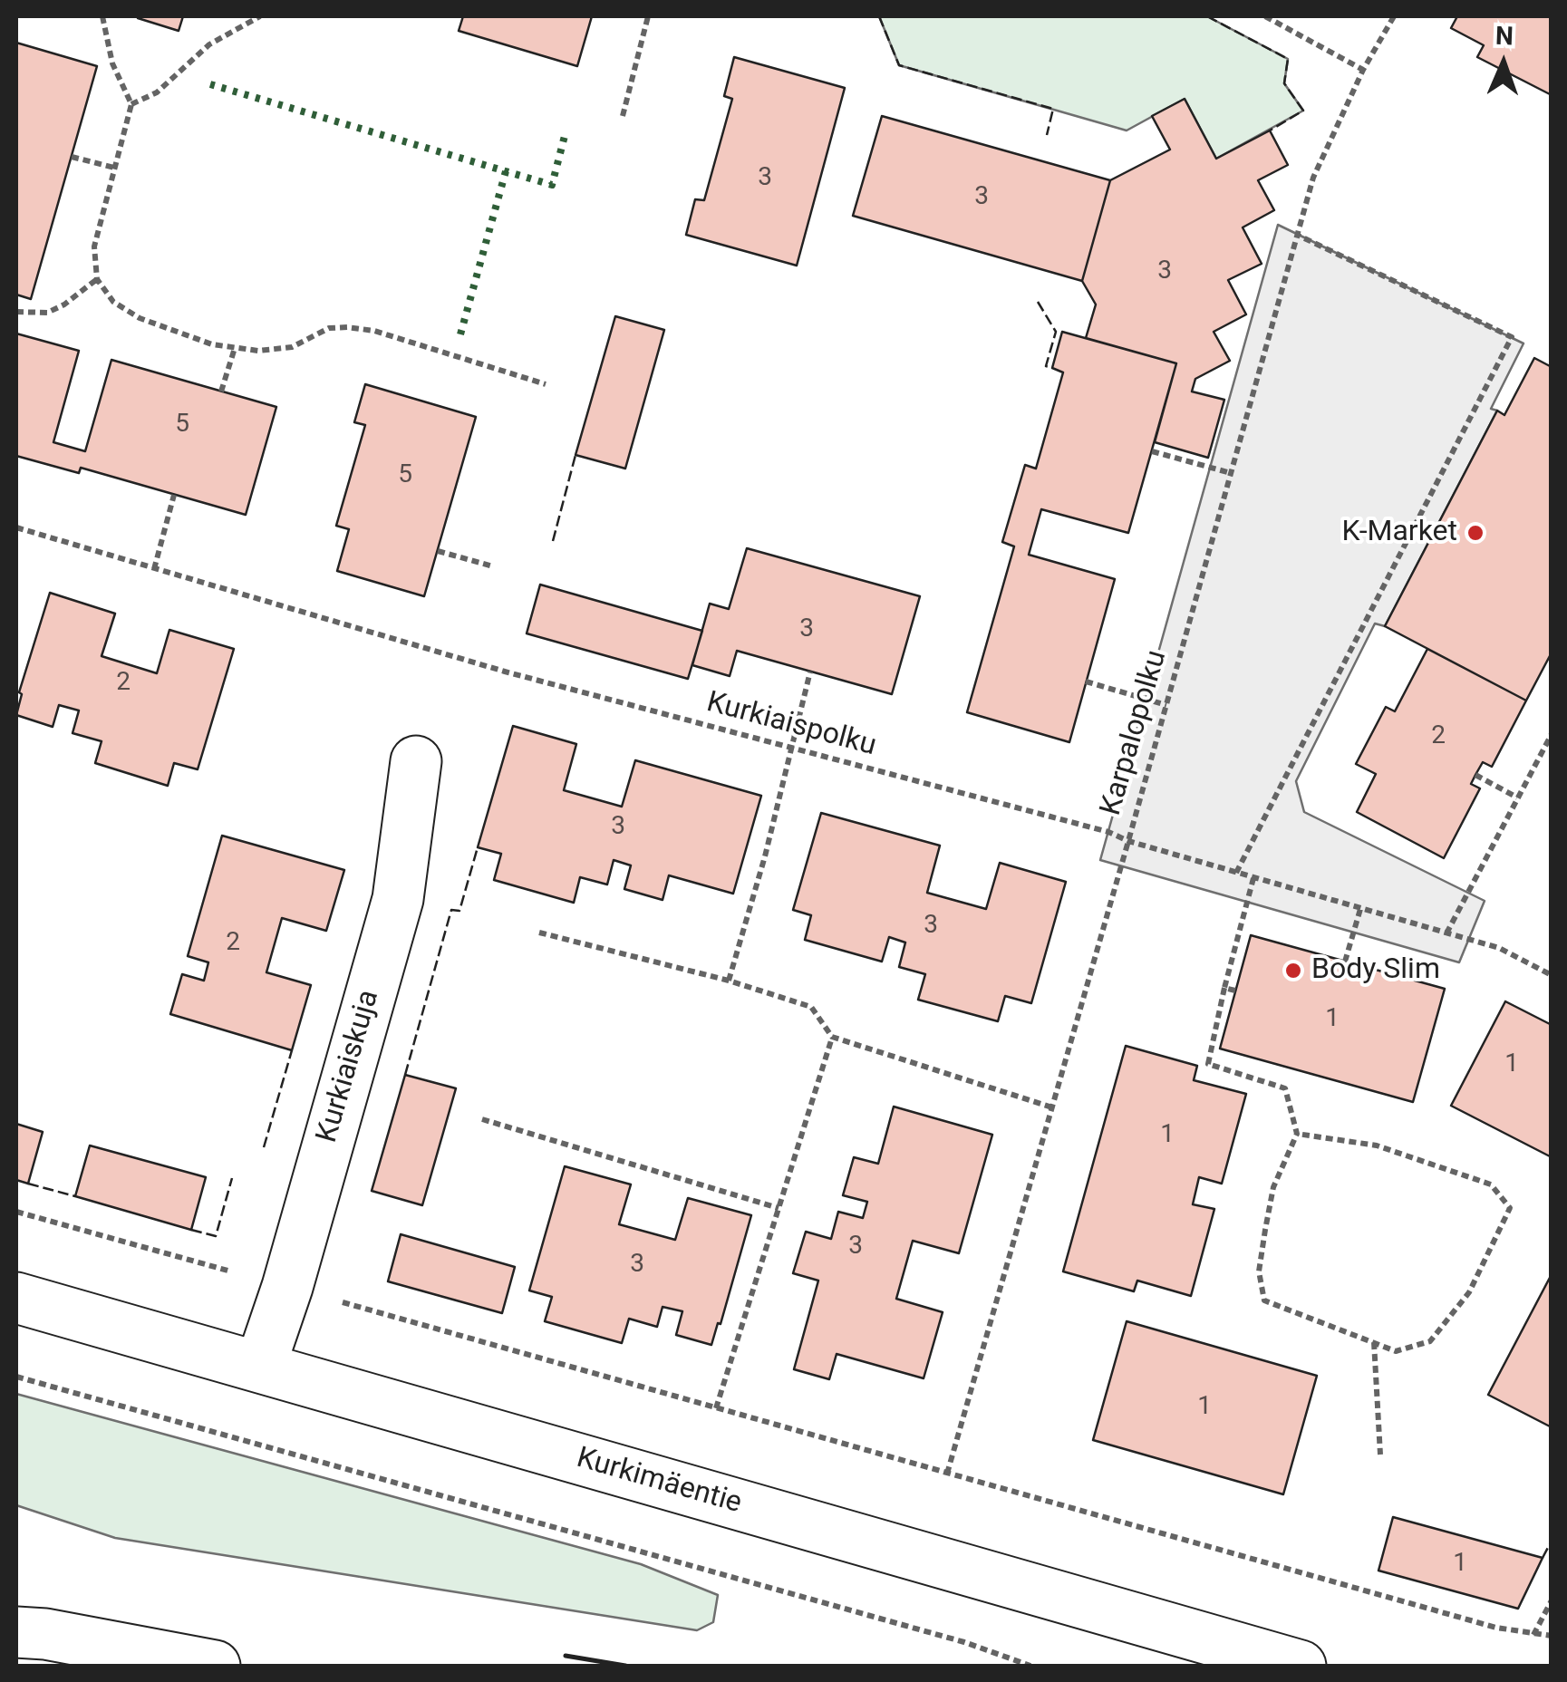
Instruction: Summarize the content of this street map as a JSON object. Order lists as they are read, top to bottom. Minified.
{"streets":{"main road":["Kurkiaiskuja","Kurkimäentie"],"path":["Kurkiaispolku","Karpalopolku"]},"crossings":[["Kurkiaispolku","Karpalopolku"],["Kurkiaiskuja","Kurkimäentie"]],"places":["K-Market","Body Slim"],"house_numbers":["3","3","3","5","5","3","2","2","3","3","2","1","1","1","3","3","1","1"],"north":"top"}
